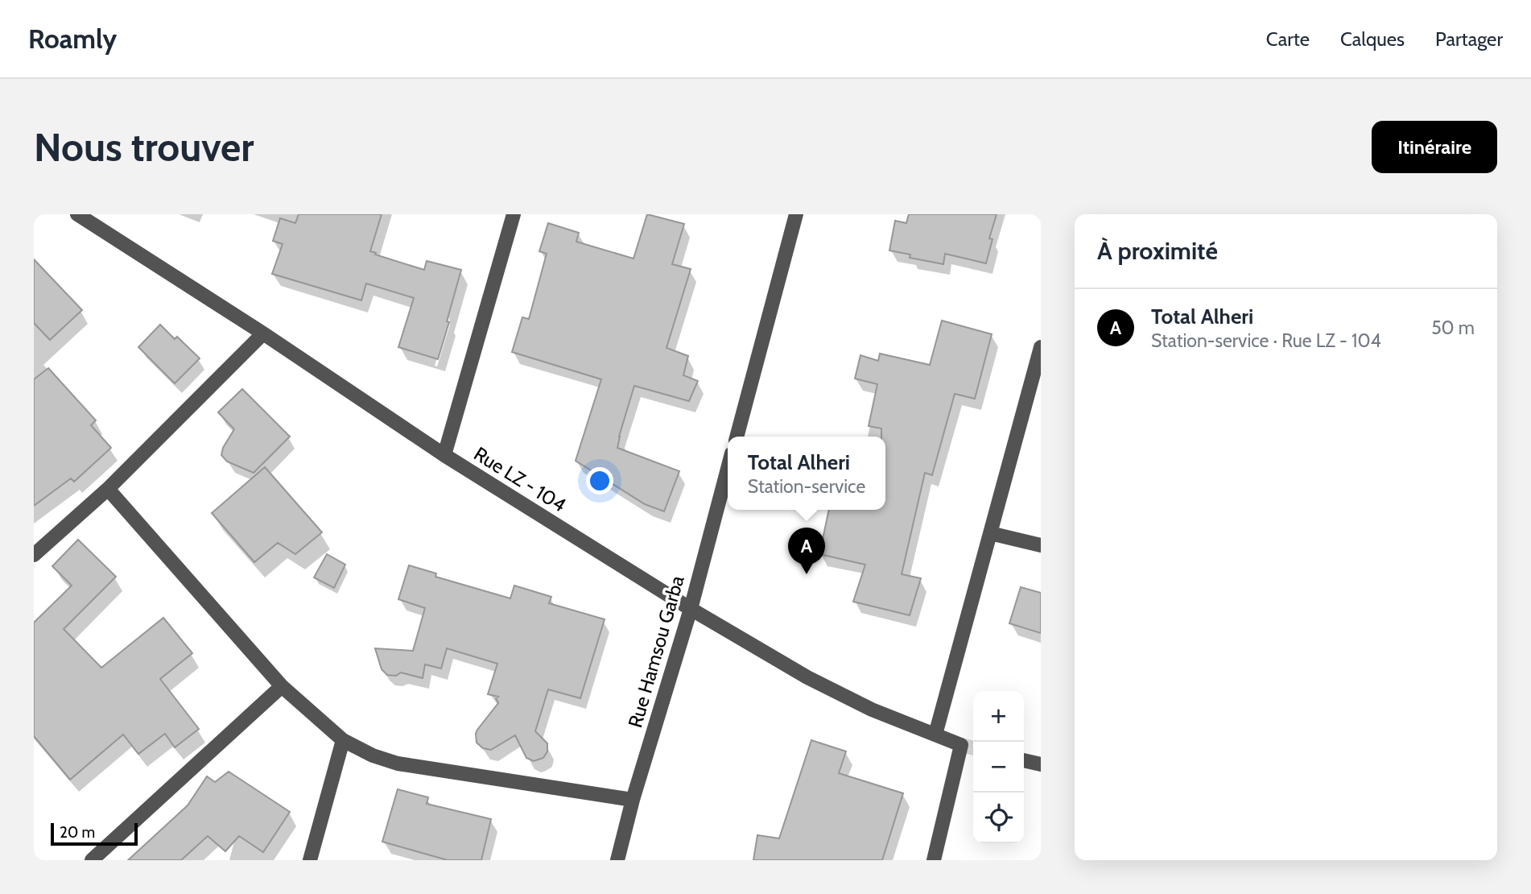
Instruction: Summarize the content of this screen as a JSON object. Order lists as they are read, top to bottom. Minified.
{"streets":{"street":["Rue LZ - 104","Rue Hamsou Garba"]},"crossings":[["Rue LZ - 104","Rue Hamsou Garba"]],"scale_bar":"20 m","page":{"header":"Roamly","nav":["Carte","Calques","Partager"],"buttons":"Itinéraire","title":"Nous trouver","heading":"À proximité","list":[{"mark":"A","name":"Total Alheri","note":"Station-service · Rue LZ - 104","value":"50 m"}],"popup":["Total Alheri","Station-service"],"pins":"A","map_buttons":["+","−"],"scale":"20 m"}}
